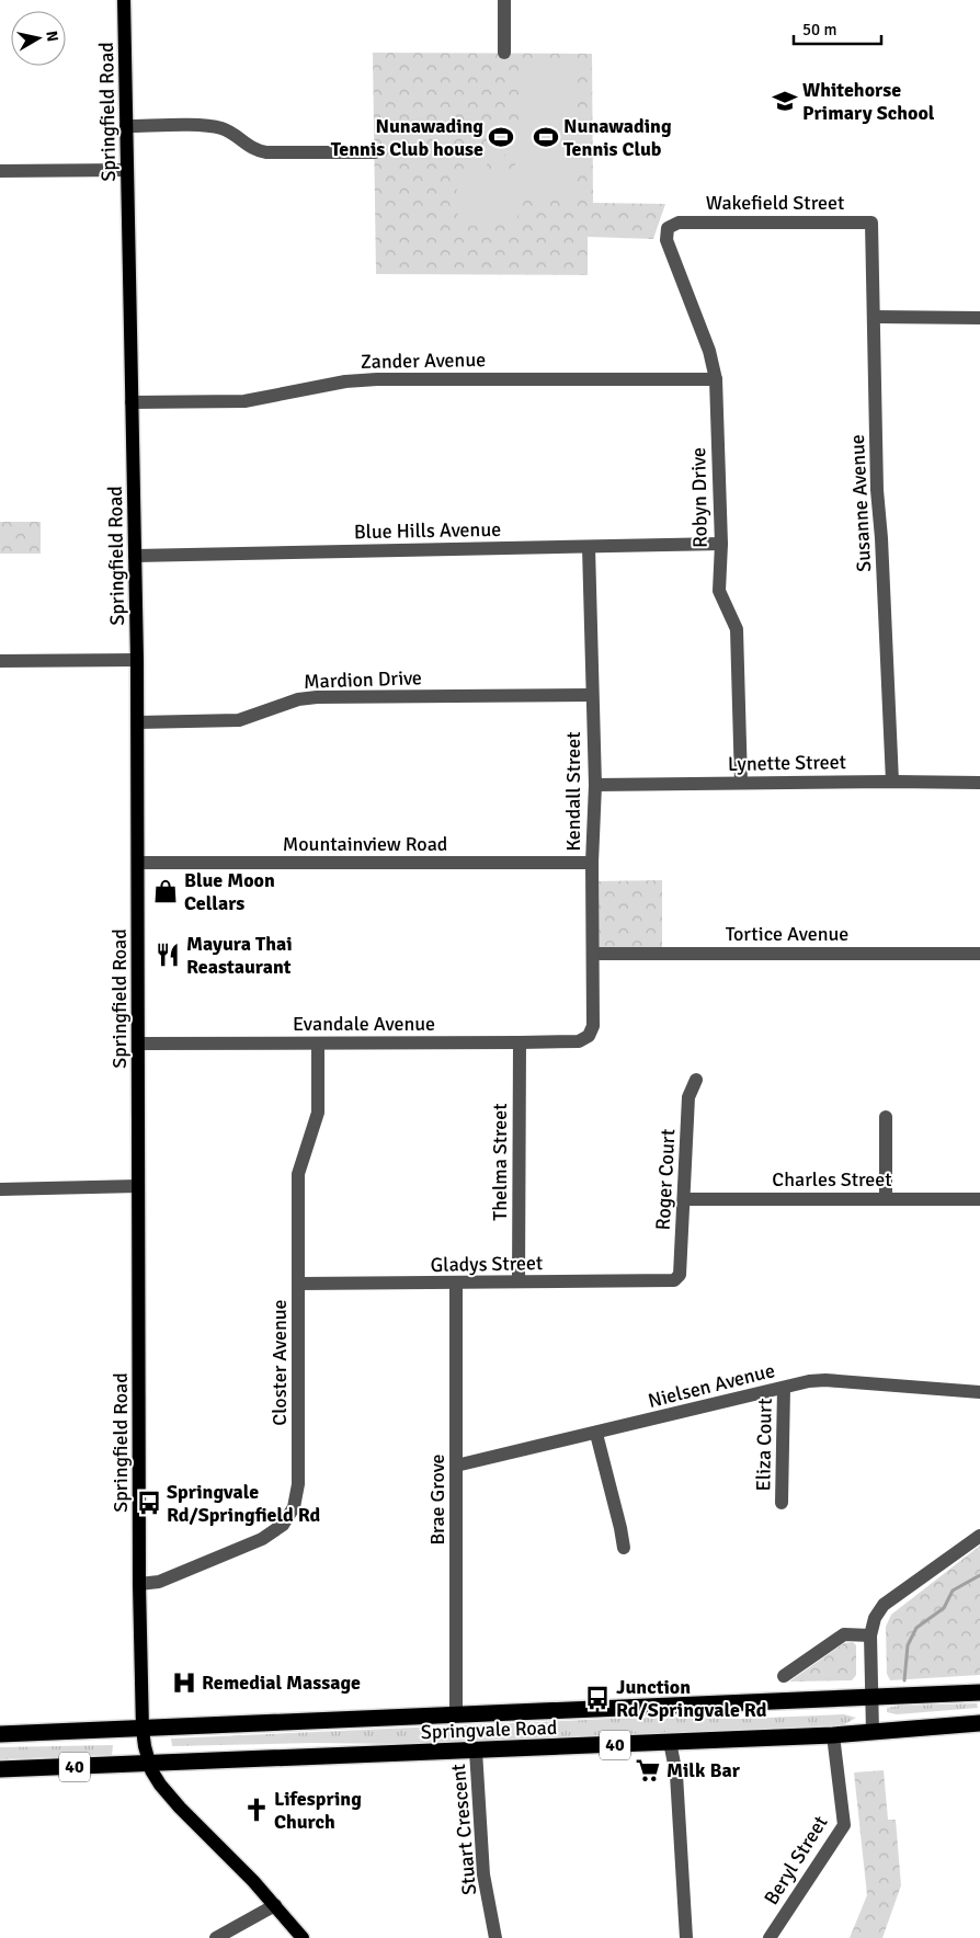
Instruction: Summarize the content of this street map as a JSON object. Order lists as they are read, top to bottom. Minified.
{"streets":{"highway":["Springvale Road","40"],"main road":["Springfield Road"],"street":["Wakefield Street","Zander Avenue","Robyn Drive","Susanne Avenue","Blue Hills Avenue","Mardion Drive","Lynette Street","Kendall Street","Mountainview Road","Tortice Avenue","Evandale Avenue","Thelma Street","Roger Court","Charles Street","Gladys Street","Closter Avenue","Nielsen Avenue","Eliza Court","Brae Grove","Stuart Crescent","Beryl Street"]},"crossings":[["Springfield Road","Zander Avenue"],["Springfield Road","Blue Hills Avenue"],["Springfield Road","Mardion Drive"],["Springfield Road","Mountainview Road"],["Springfield Road","Evandale Avenue"],["Springfield Road","Closter Avenue"],["Springfield Road","Springvale Road"],["Wakefield Street","Robyn Drive"],["Wakefield Street","Susanne Avenue"],["Zander Avenue","Robyn Drive"],["Robyn Drive","Blue Hills Avenue"],["Robyn Drive","Lynette Street"],["Susanne Avenue","Lynette Street"],["Blue Hills Avenue","Kendall Street"],["Mardion Drive","Kendall Street"],["Lynette Street","Kendall Street"],["Kendall Street","Mountainview Road"],["Kendall Street","Tortice Avenue"],["Kendall Street","Evandale Avenue"],["Evandale Avenue","Thelma Street"],["Evandale Avenue","Closter Avenue"],["Thelma Street","Gladys Street"],["Roger Court","Charles Street"],["Roger Court","Gladys Street"],["Gladys Street","Closter Avenue"],["Gladys Street","Brae Grove"],["Nielsen Avenue","Eliza Court"],["Nielsen Avenue","Brae Grove"],["Brae Grove","Springvale Road"],["Springvale Road","Stuart Crescent"],["Springvale Road","Beryl Street"]],"places":{"school or university":["Whitehorse Primary School"],"sports":["Nunawading Tennis Club house","Nunawading Tennis Club"],"shop":["Blue Moon Cellars"],"restaurant":["Mayura Thai Reastaurant"],"bus stop":["Springvale Rd/Springfield Rd","Junction Rd/Springvale Rd"],"hospital":["Remedial Massage"],"supermarket":["Milk Bar"],"church":["Lifespring Church"]},"scale_bar":"50 m","north":"right"}
